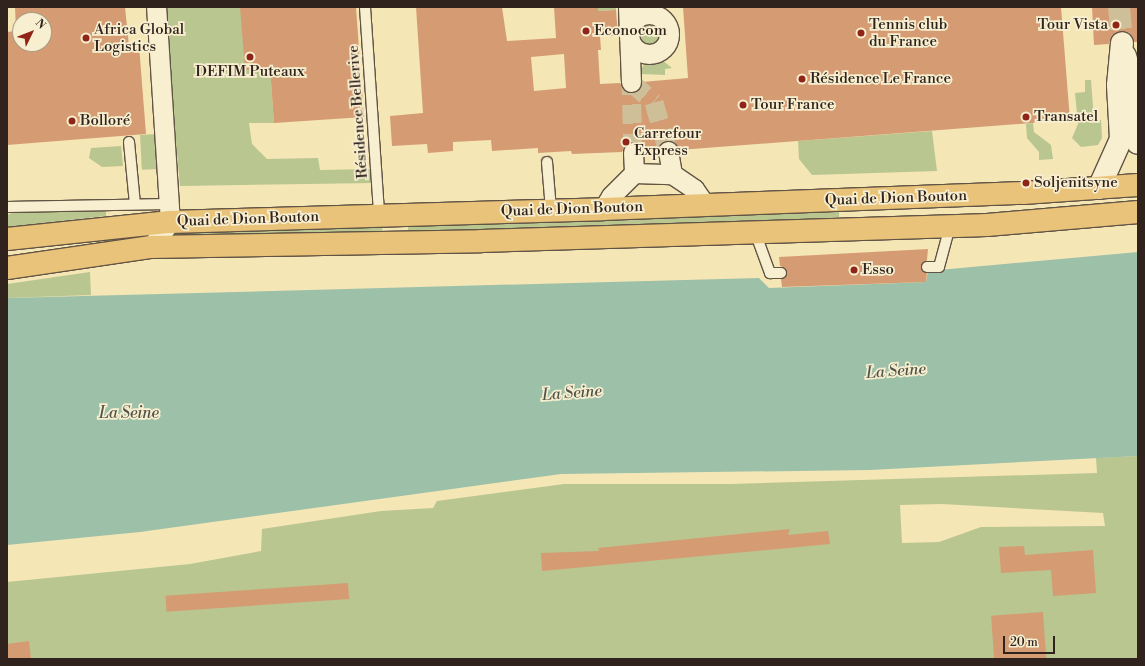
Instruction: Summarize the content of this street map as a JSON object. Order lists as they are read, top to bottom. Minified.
{"streets":{"main road":["Quai de Dion Bouton"],"lane":["Résidence Bellerive"]},"crossings":[["Résidence Bellerive","Quai de Dion Bouton"]],"water":["La Seine"],"places":["Tour Vista","Econocom","Tennis club du France","Africa Global Logistics","DEFIM Puteaux","Résidence Le France","Tour France","Transatel","Bolloré","Carrefour Express","Soljenitsyne","Esso"],"scale_bar":"20 m","north":"top right"}
